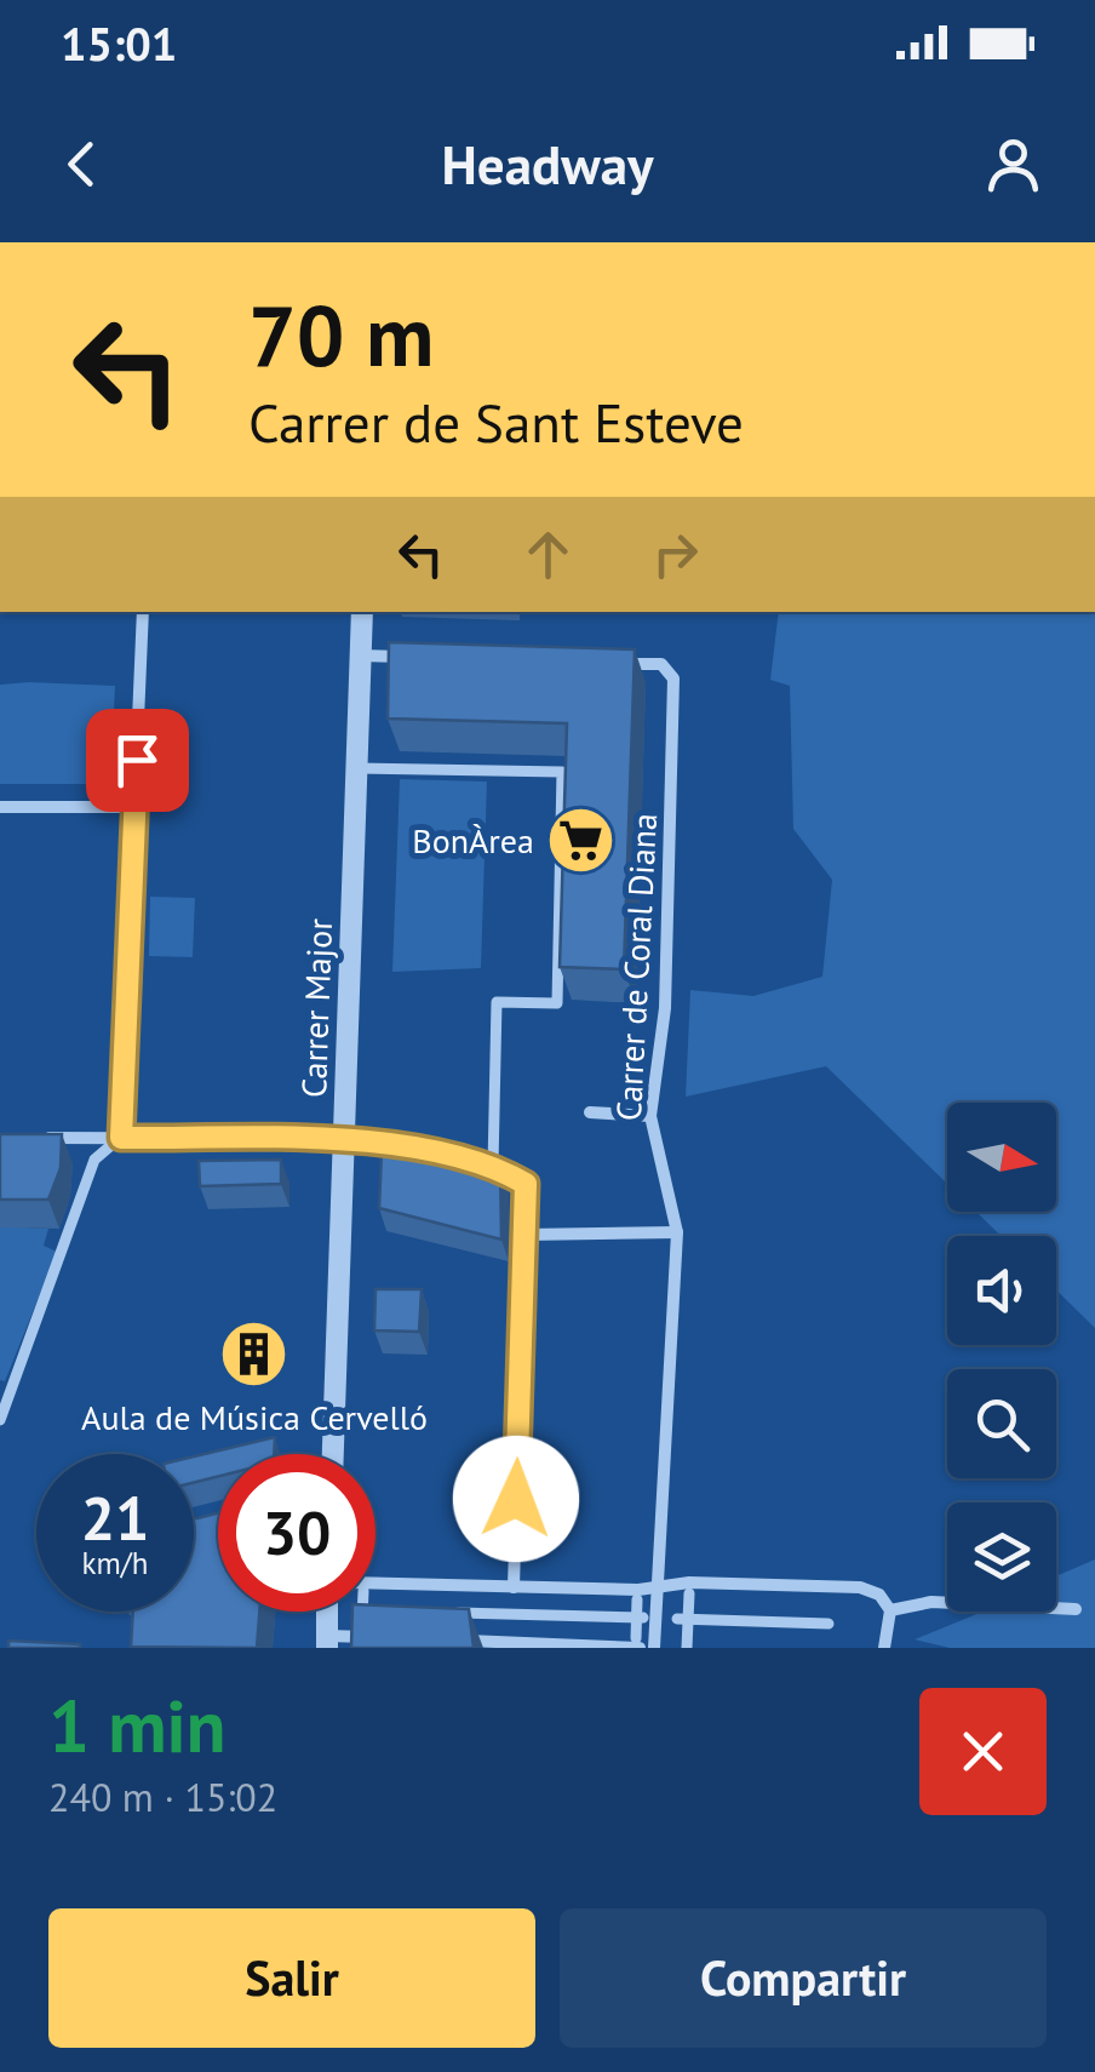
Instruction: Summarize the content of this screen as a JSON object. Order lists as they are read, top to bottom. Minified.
{"streets":{"street":["Carrer de Coral Diana","Carrer Major"]},"places":{"supermarket":["BonÀrea"],"building":["Aula de Música Cervelló"]},"north":"right","page":{"status":"15:01","header":"Headway","turn":["70 m","Carrer de Sant Esteve"],"speed":"21 km/h","limit":"30","heading":["1 min","240 m · 15:02"],"buttons":["Salir","Compartir"]}}
